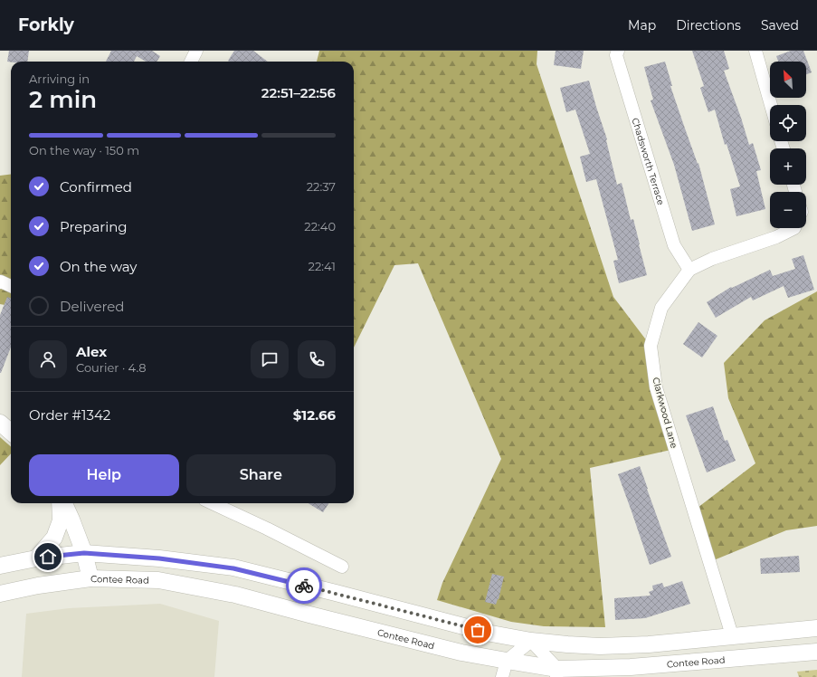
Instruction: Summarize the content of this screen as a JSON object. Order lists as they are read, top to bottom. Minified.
{"streets":{"street":["Chadsworth Terrace","Clarkwood Lane","Contee Road"]},"crossings":[["Chadsworth Terrace","Clarkwood Lane"]],"north":"top left","page":{"header":"Forkly","nav":["Map","Directions","Saved"],"map_buttons":["+","−"],"heading":["2 min","Arriving in","22:51–22:56"],"panel":["Alex","Courier · 4.8","Order #1342","$12.66"],"bar":"On the way · 150 m","list":[["Confirmed","22:37"],["Preparing","22:40"],["On the way","22:41"],"Delivered"],"buttons":["Help","Share"]}}
